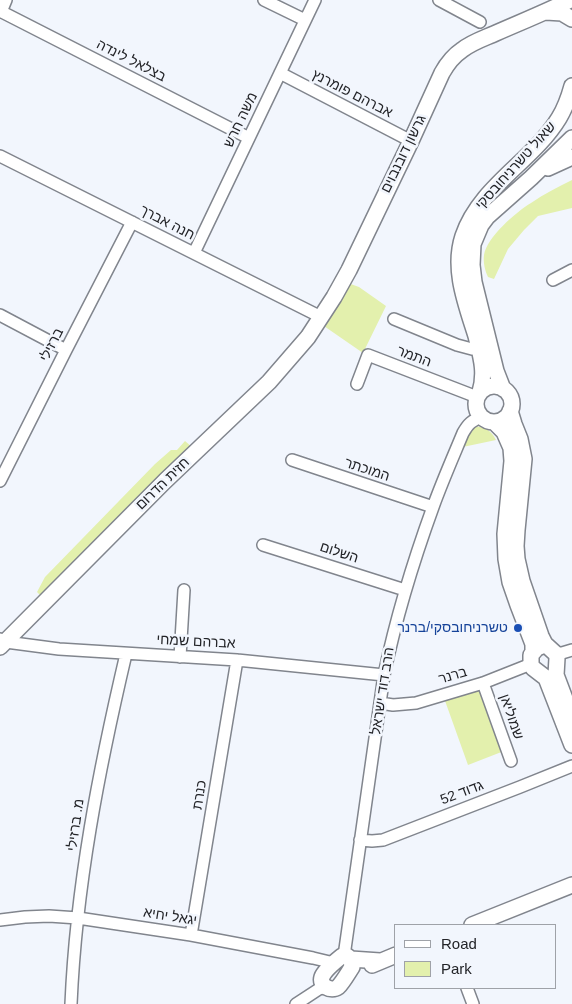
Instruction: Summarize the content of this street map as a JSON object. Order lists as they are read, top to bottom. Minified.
{"streets":{"street":["בצלאל לינדה","אברהם פומרנץ","משה חרש","גרשון דובנבוים","שאול טשרניחובסקי","חנה אברך","ברזילי","התמר","המוכתר","חזית הדרום","השלום","אברהם שמחי","ברנר","הרב דוד ישראל","שמוליאן","גדוד 52","כנרת","מ. ברזילי","יגאל יחיא"]},"crossings":[["בצלאל לינדה","משה חרש"],["אברהם פומרנץ","משה חרש"],["אברהם פומרנץ","גרשון דובנבוים"],["משה חרש","חנה אברך"],["גרשון דובנבוים","חנה אברך"],["גרשון דובנבוים","חזית הדרום"],["שאול טשרניחובסקי","התמר"],["שאול טשרניחובסקי","הרב דוד ישראל"],["חנה אברך","ברזילי"],["חנה אברך","חזית הדרום"],["התמר","הרב דוד ישראל"],["המוכתר","הרב דוד ישראל"],["חזית הדרום","אברהם שמחי"],["השלום","הרב דוד ישראל"],["אברהם שמחי","הרב דוד ישראל"],["אברהם שמחי","כנרת"],["אברהם שמחי","מ. ברזילי"],["ברנר","הרב דוד ישראל"],["ברנר","שמוליאן"],["הרב דוד ישראל","גדוד 52"],["הרב דוד ישראל","יגאל יחיא"],["כנרת","יגאל יחיא"],["מ. ברזילי","יגאל יחיא"]],"places":["טשרניחובסקי/ברנר"],"legend":["Road","Park"]}
